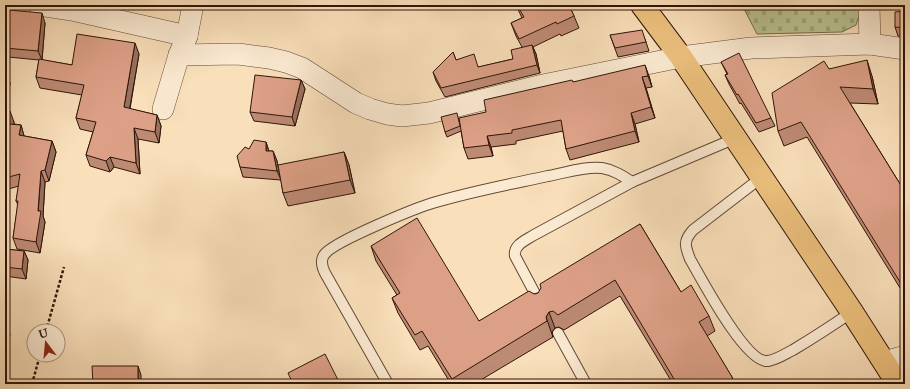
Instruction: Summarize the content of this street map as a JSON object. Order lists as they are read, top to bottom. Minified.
{"north":"top"}
